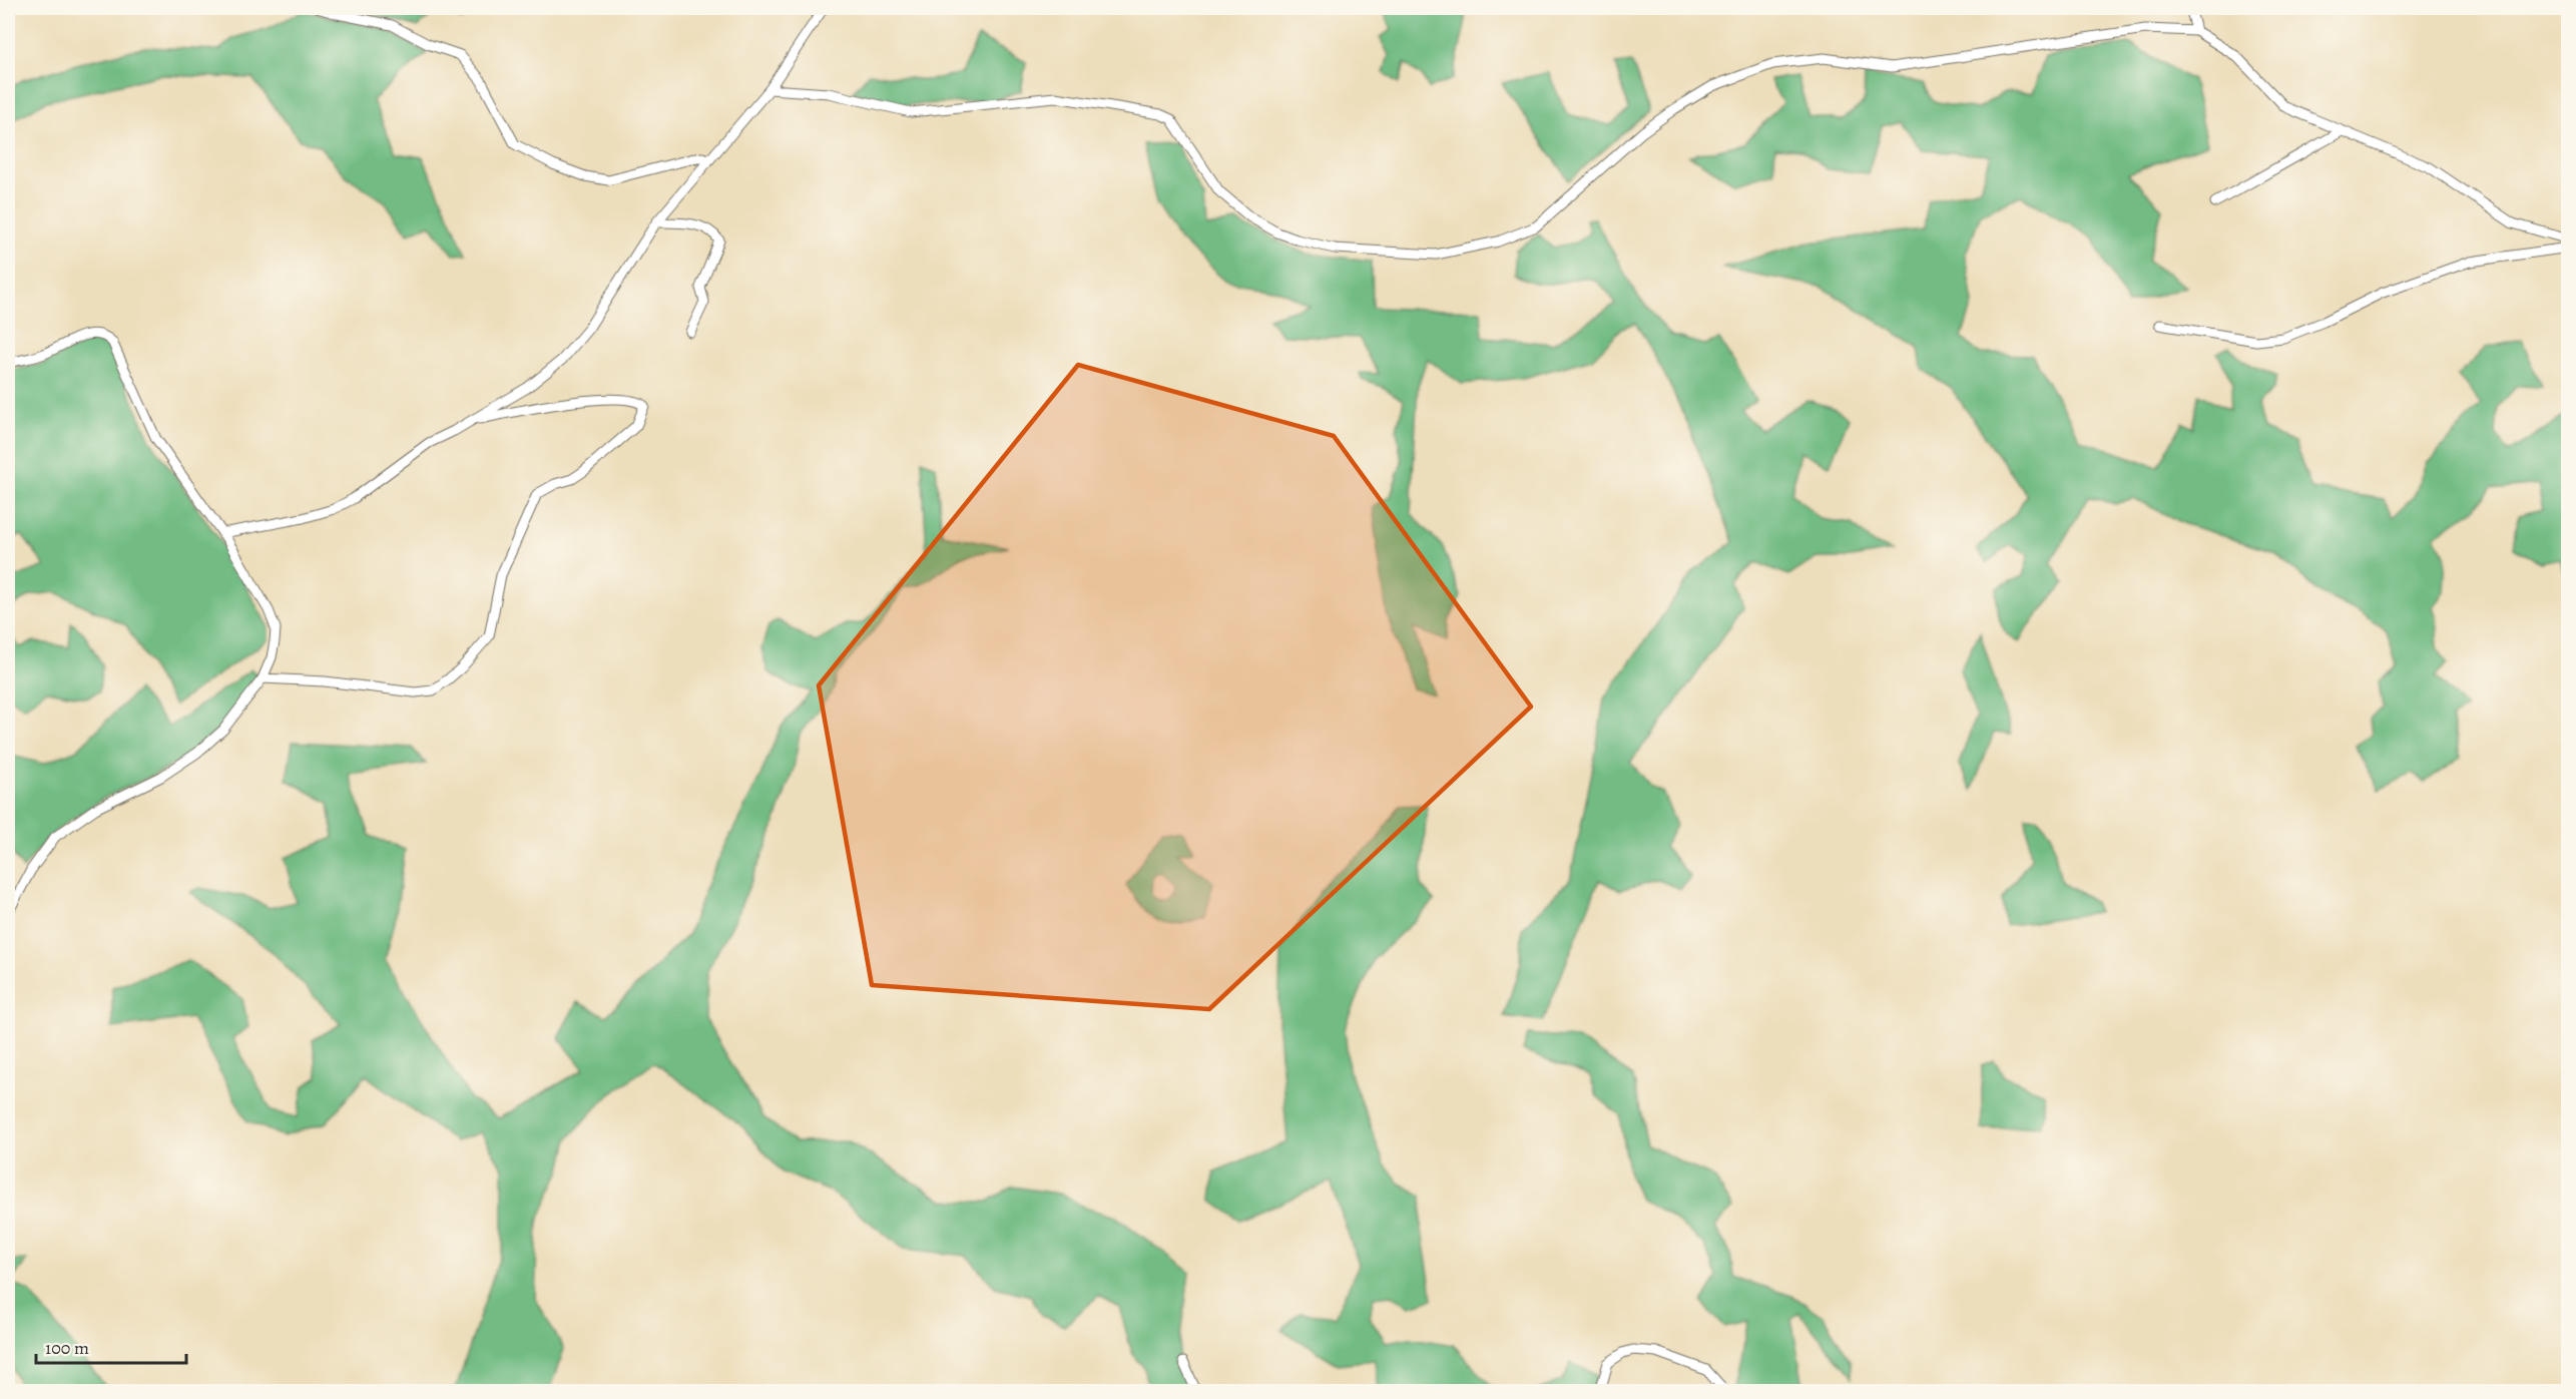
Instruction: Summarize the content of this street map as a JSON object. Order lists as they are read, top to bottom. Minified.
{"scale_bar":"100 m"}
